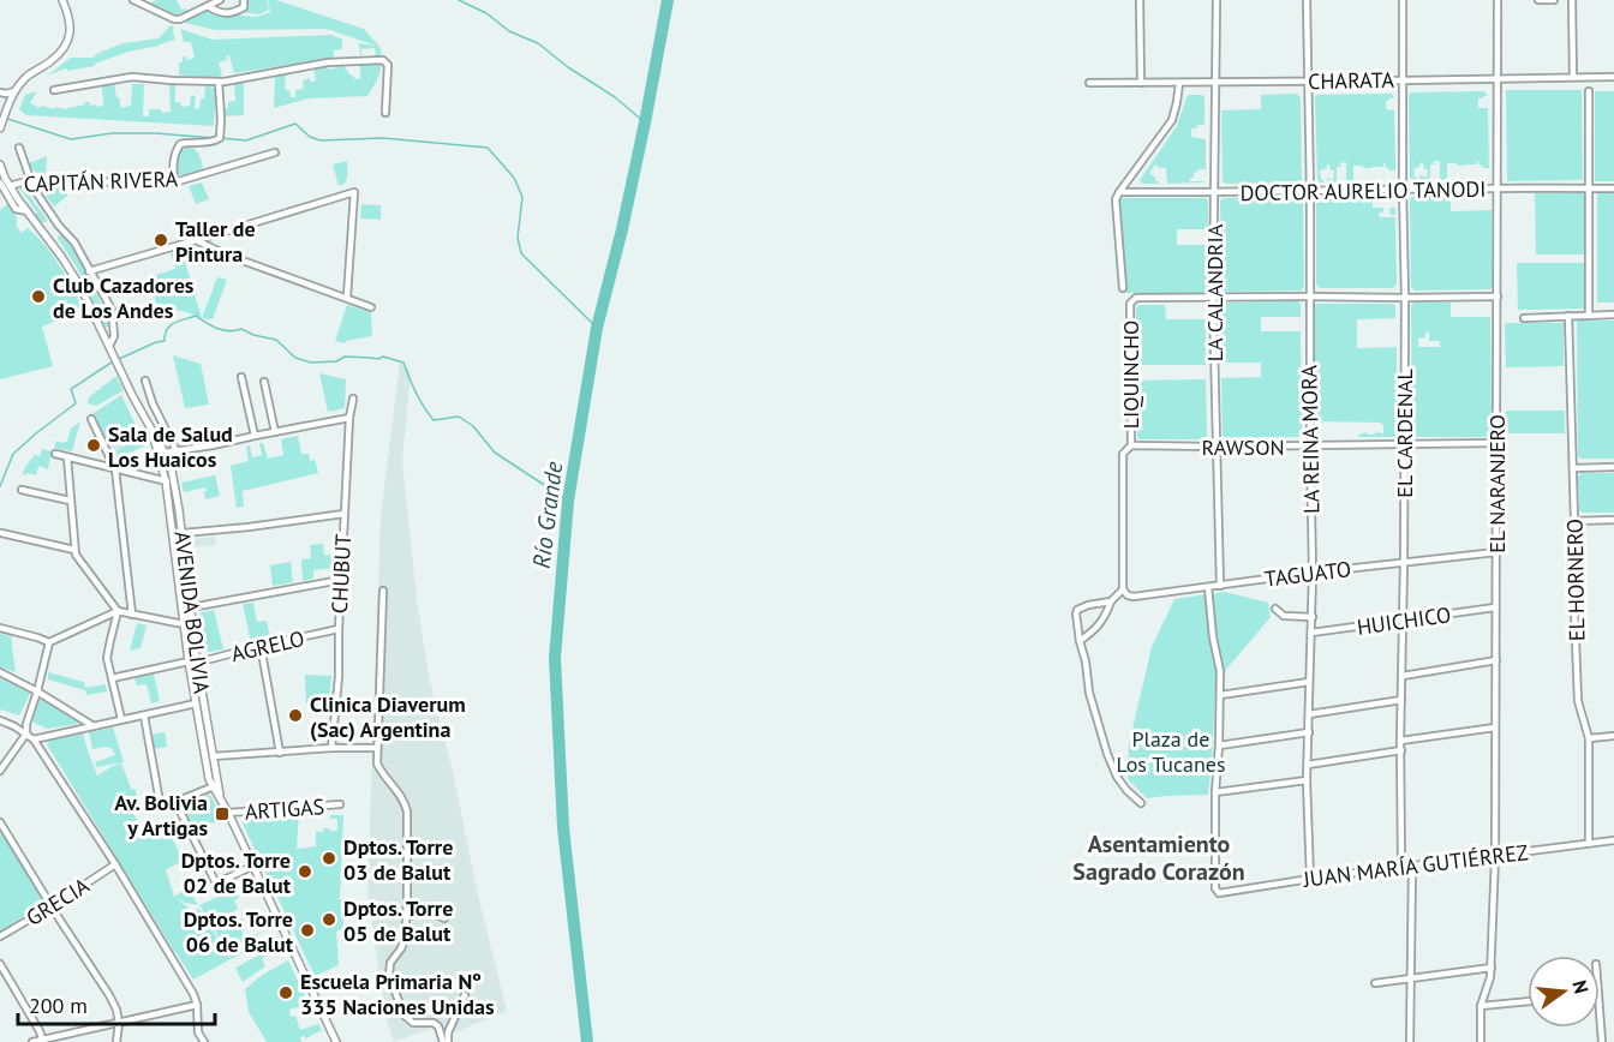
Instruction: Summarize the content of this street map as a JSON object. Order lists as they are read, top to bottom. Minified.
{"streets":{"street":["CHARATA","CAPITÁN RIVERA","DOCTOR AURELIO TANODI","LA CALANDRIA","LIQUINCHO","EL CARDENAL","LA REINA MORA","RAWSON","EL NARANJERO","CHUBUT","TAGUATO","EL HORNERO","AVENIDA BOLIVIA","HUICHICO","AGRELO","ARTIGAS","JUAN MARÍA GUTIÉRREZ","GRECIA"]},"crossings":[["CHARATA","LA CALANDRIA"],["CHARATA","EL CARDENAL"],["CHARATA","LA REINA MORA"],["CHARATA","EL NARANJERO"],["CAPITÁN RIVERA","AVENIDA BOLIVIA"],["DOCTOR AURELIO TANODI","LA CALANDRIA"],["DOCTOR AURELIO TANODI","LIQUINCHO"],["DOCTOR AURELIO TANODI","EL CARDENAL"],["DOCTOR AURELIO TANODI","LA REINA MORA"],["DOCTOR AURELIO TANODI","EL NARANJERO"],["LA CALANDRIA","LIQUINCHO"],["LA CALANDRIA","RAWSON"],["LA CALANDRIA","TAGUATO"],["LIQUINCHO","RAWSON"],["LIQUINCHO","TAGUATO"],["EL CARDENAL","RAWSON"],["EL CARDENAL","TAGUATO"],["EL CARDENAL","HUICHICO"],["EL CARDENAL","JUAN MARÍA GUTIÉRREZ"],["LA REINA MORA","RAWSON"],["LA REINA MORA","TAGUATO"],["LA REINA MORA","HUICHICO"],["LA REINA MORA","JUAN MARÍA GUTIÉRREZ"],["RAWSON","EL NARANJERO"],["EL NARANJERO","TAGUATO"],["EL NARANJERO","HUICHICO"],["EL NARANJERO","JUAN MARÍA GUTIÉRREZ"],["CHUBUT","AGRELO"],["EL HORNERO","JUAN MARÍA GUTIÉRREZ"],["AVENIDA BOLIVIA","AGRELO"],["AVENIDA BOLIVIA","ARTIGAS"]],"districts":["Asentamiento Sagrado Corazón"],"water":["Río Grande"],"parks":["Plaza de Los Tucanes"],"places":{"other":["Taller de Pintura","Club Cazadores de Los Andes","Sala de Salud Los Huaicos","Clinica Diaverum (Sac) Argentina","Dptos. Torre 03 de Balut","Dptos. Torre 02 de Balut","Dptos. Torre 05 de Balut","Dptos. Torre 06 de Balut","Escuela Primaria Nº 335 Naciones Unidas"],"transit":["Av. Bolivia y Artigas"]},"scale_bar":"200 m","north":"right"}
